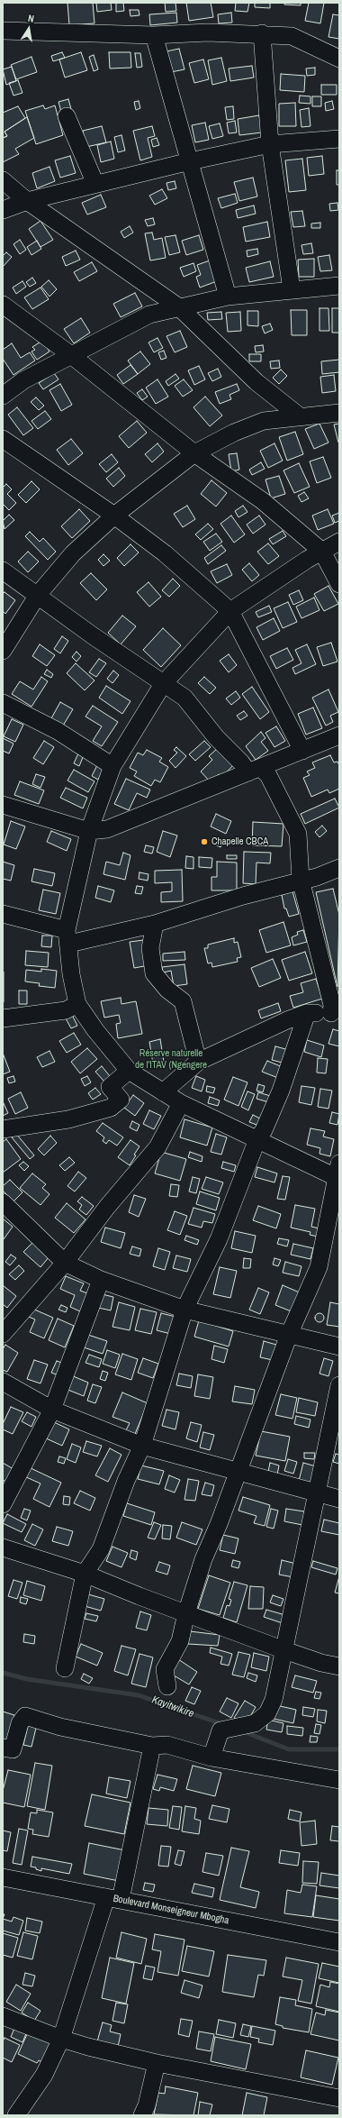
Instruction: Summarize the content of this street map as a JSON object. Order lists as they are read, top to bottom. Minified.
{"streets":{"street":["Boulevard Monseigneur Mbogha"]},"water":["Kayitwikire"],"parks":["Réserve naturelle de l'ITAV (Ngengere"],"places":["Chapelle CBCA"],"north":"top"}
